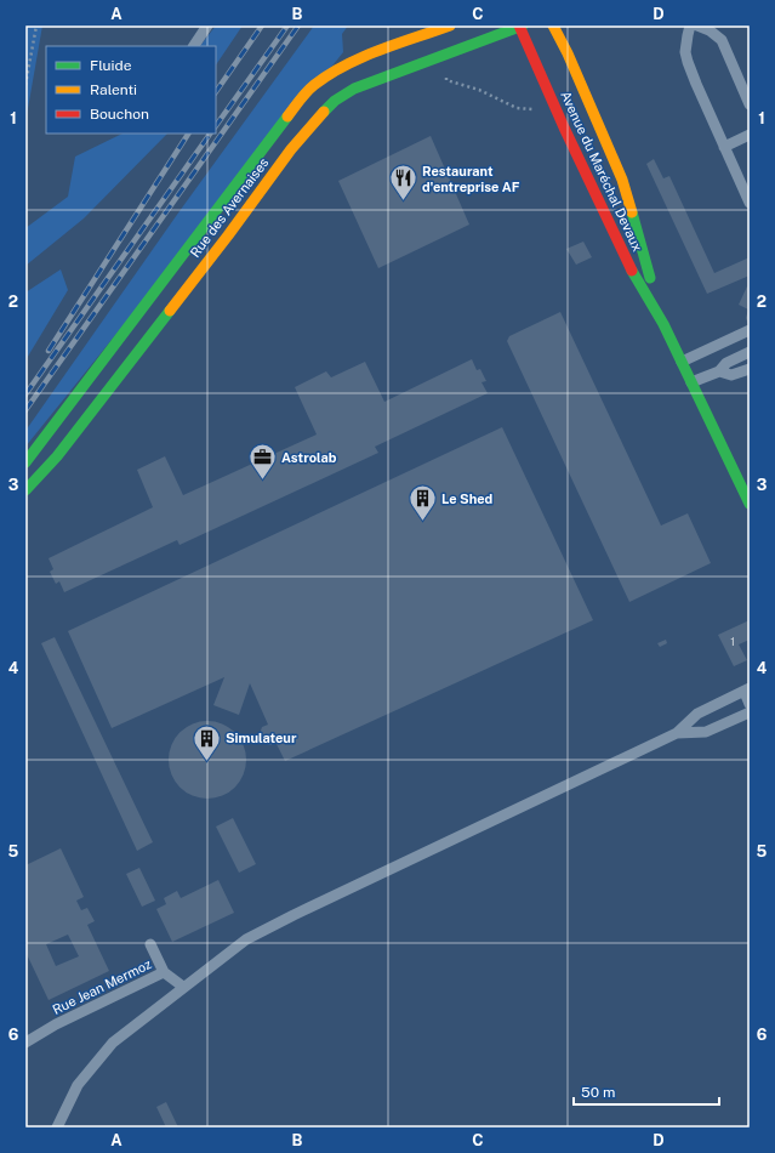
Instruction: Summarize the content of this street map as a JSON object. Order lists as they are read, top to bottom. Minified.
{"streets":{"main road":["Avenue du Maréchal Devaux","Rue des Avernaises"],"lane":["Rue Jean Mermoz"]},"crossings":[["Avenue du Maréchal Devaux","Rue des Avernaises"]],"places":{"restaurant":["Restaurant d'entreprise AF"],"office":["Astrolab"],"building":["Le Shed","Simulateur"]},"house_numbers":["1"],"legend":["Fluide","Ralenti","Bouchon"],"scale_bar":"50 m","grid":{"columns":["A","B","C","D"],"rows":["1","2","3","4","5","6"]}}
